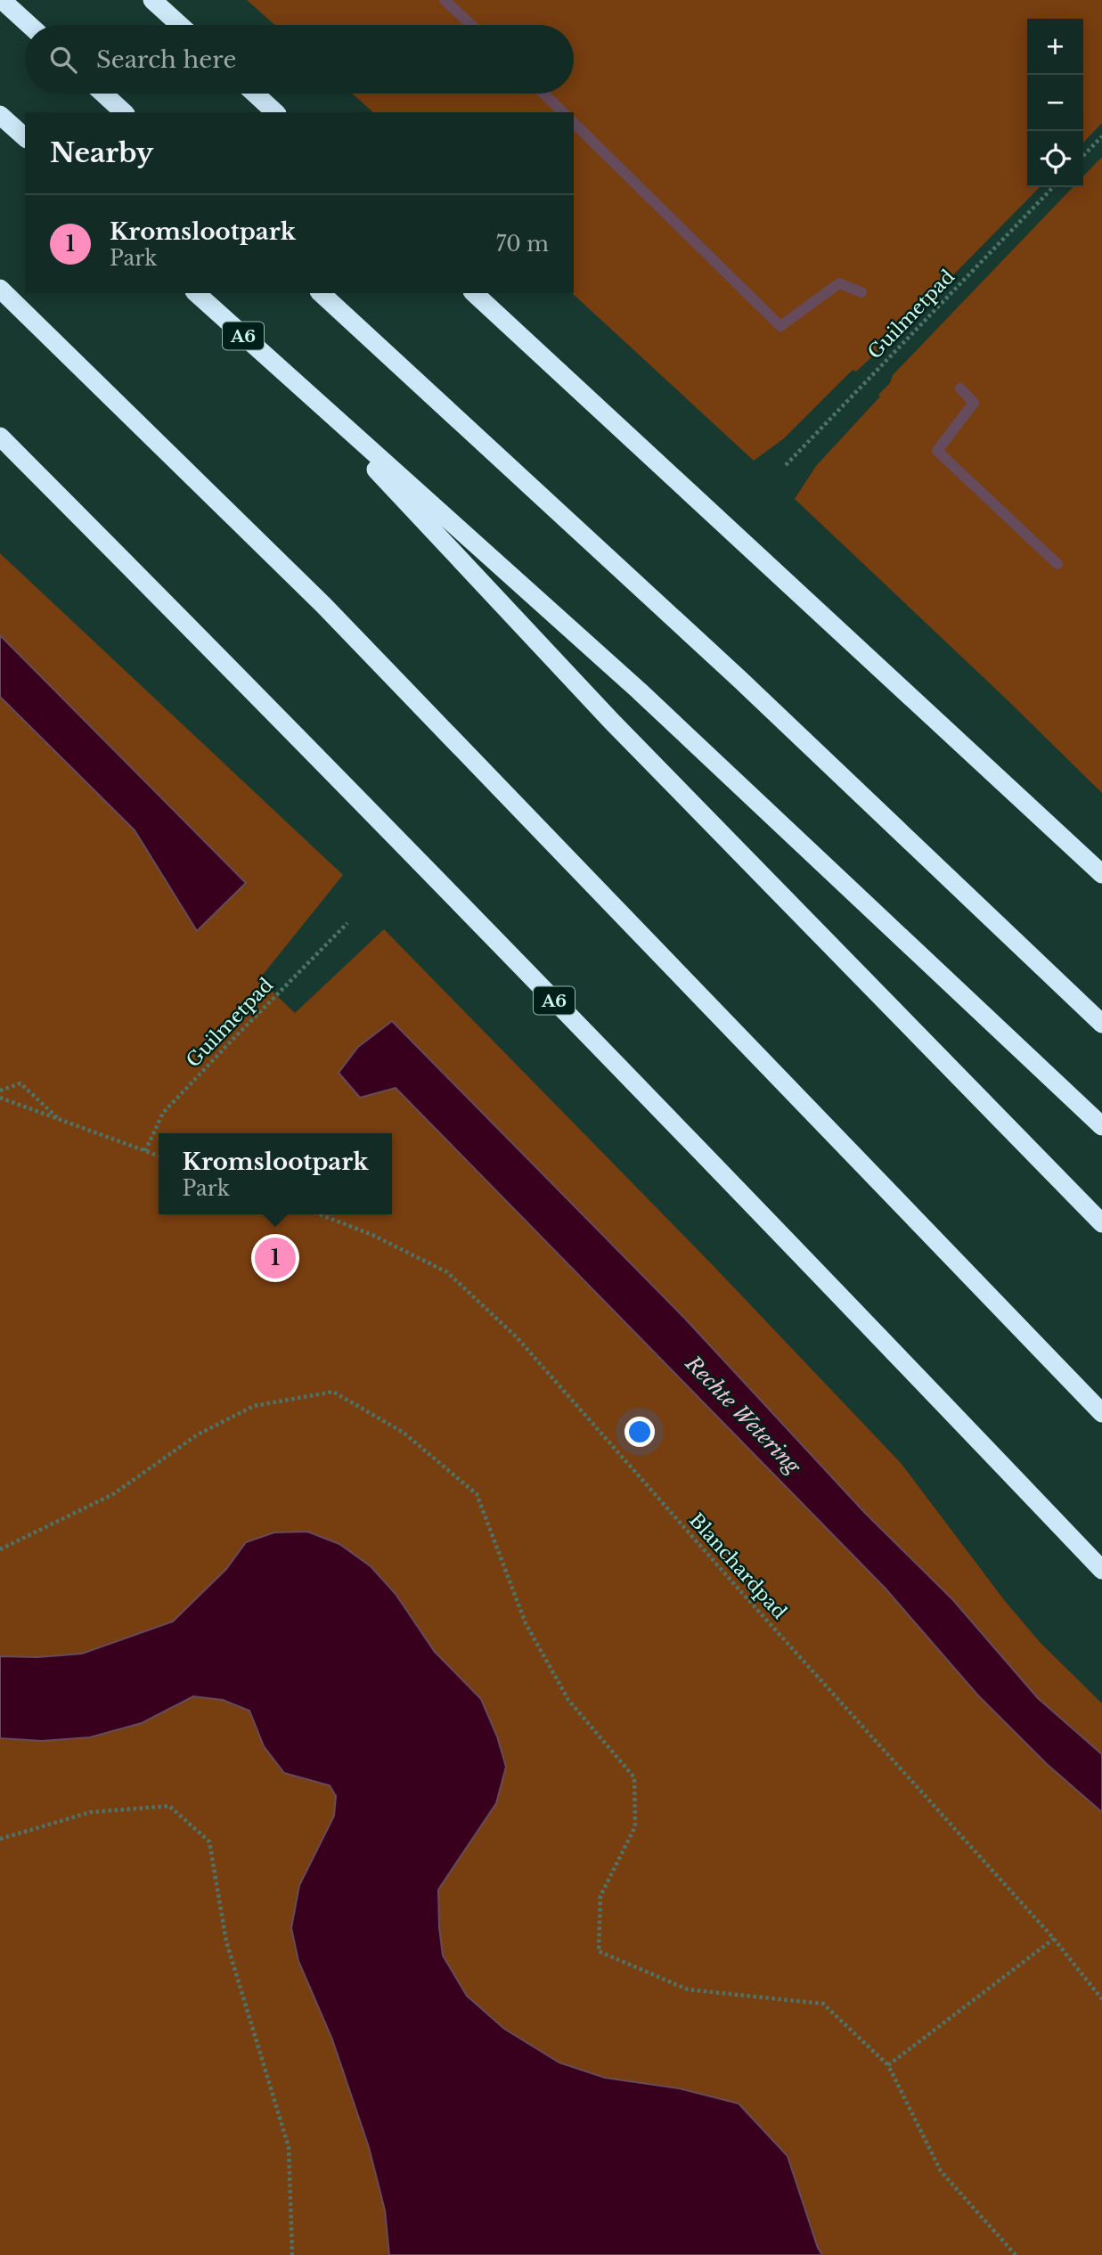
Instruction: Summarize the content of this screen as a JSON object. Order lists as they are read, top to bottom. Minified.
{"streets":{"highway":["A6"],"path":["Guilmetpad","Blanchardpad"]},"water":["Rechte Wetering"],"page":{"map_buttons":["+","−"],"search":"Search here","heading":"Nearby","list":[{"mark":"1","name":"Kromslootpark","note":"Park","value":"70 m"}],"popup":["Kromslootpark","Park"],"pins":"1"}}
